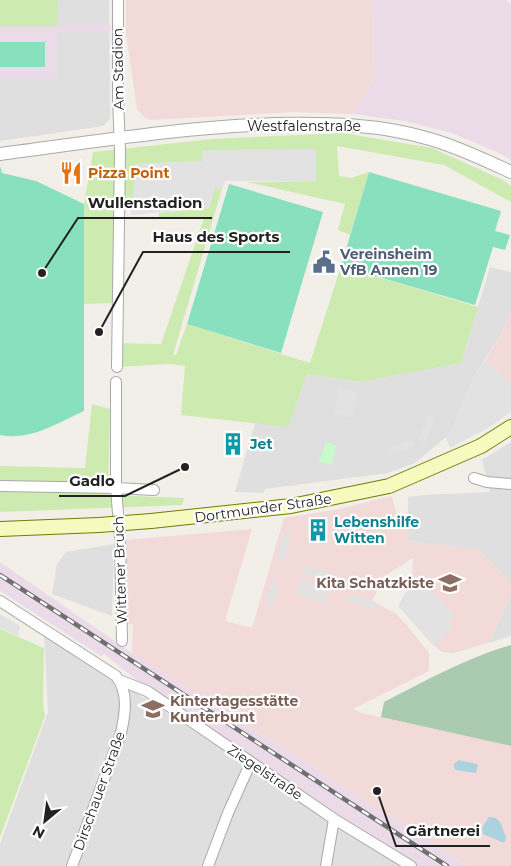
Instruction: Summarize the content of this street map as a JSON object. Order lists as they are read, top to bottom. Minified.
{"streets":{"main road":["Dortmunder Straße"],"street":["Am Stadion","Westfalenstraße","Wittener Bruch","Ziegelstraße","Dirschauer Straße"]},"crossings":[["Am Stadion","Westfalenstraße"],["Ziegelstraße","Dirschauer Straße"]],"places":{"restaurant":["Pizza Point"],"public building":["Vereinsheim VfB Annen 19"],"other":["Wullenstadion","Haus des Sports","Gadlo","Gärtnerei"],"building":["Jet","Lebenshilfe Witten"],"school or university":["Kita Schatzkiste","Kintertagesstätte Kunterbunt"]},"north":"bottom left"}
